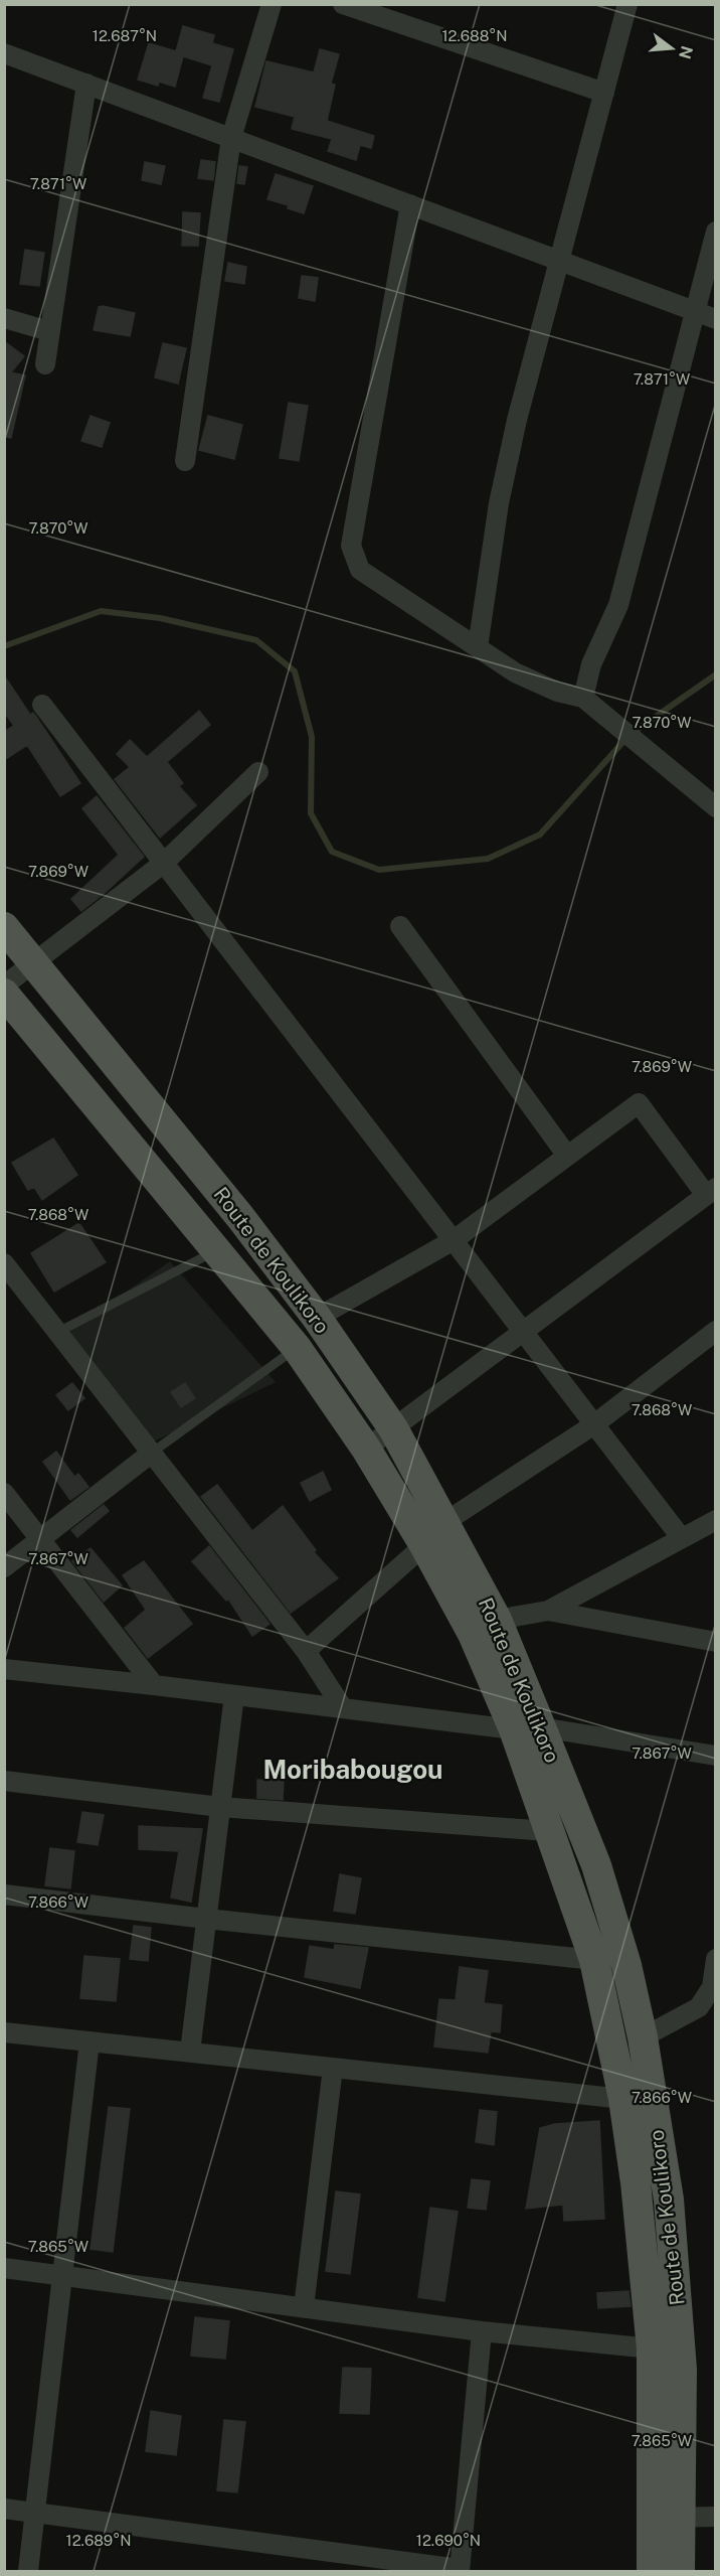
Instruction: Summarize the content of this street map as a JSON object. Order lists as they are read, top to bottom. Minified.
{"streets":{"main road":["Route de Koulikoro"]},"districts":["Moribabougou"],"north":"right","coordinates":["12.687°N","12.688°N","7.871°W","7.870°W","7.869°W","7.868°W","7.867°W","7.866°W","7.865°W","12.689°N","12.690°N"]}
